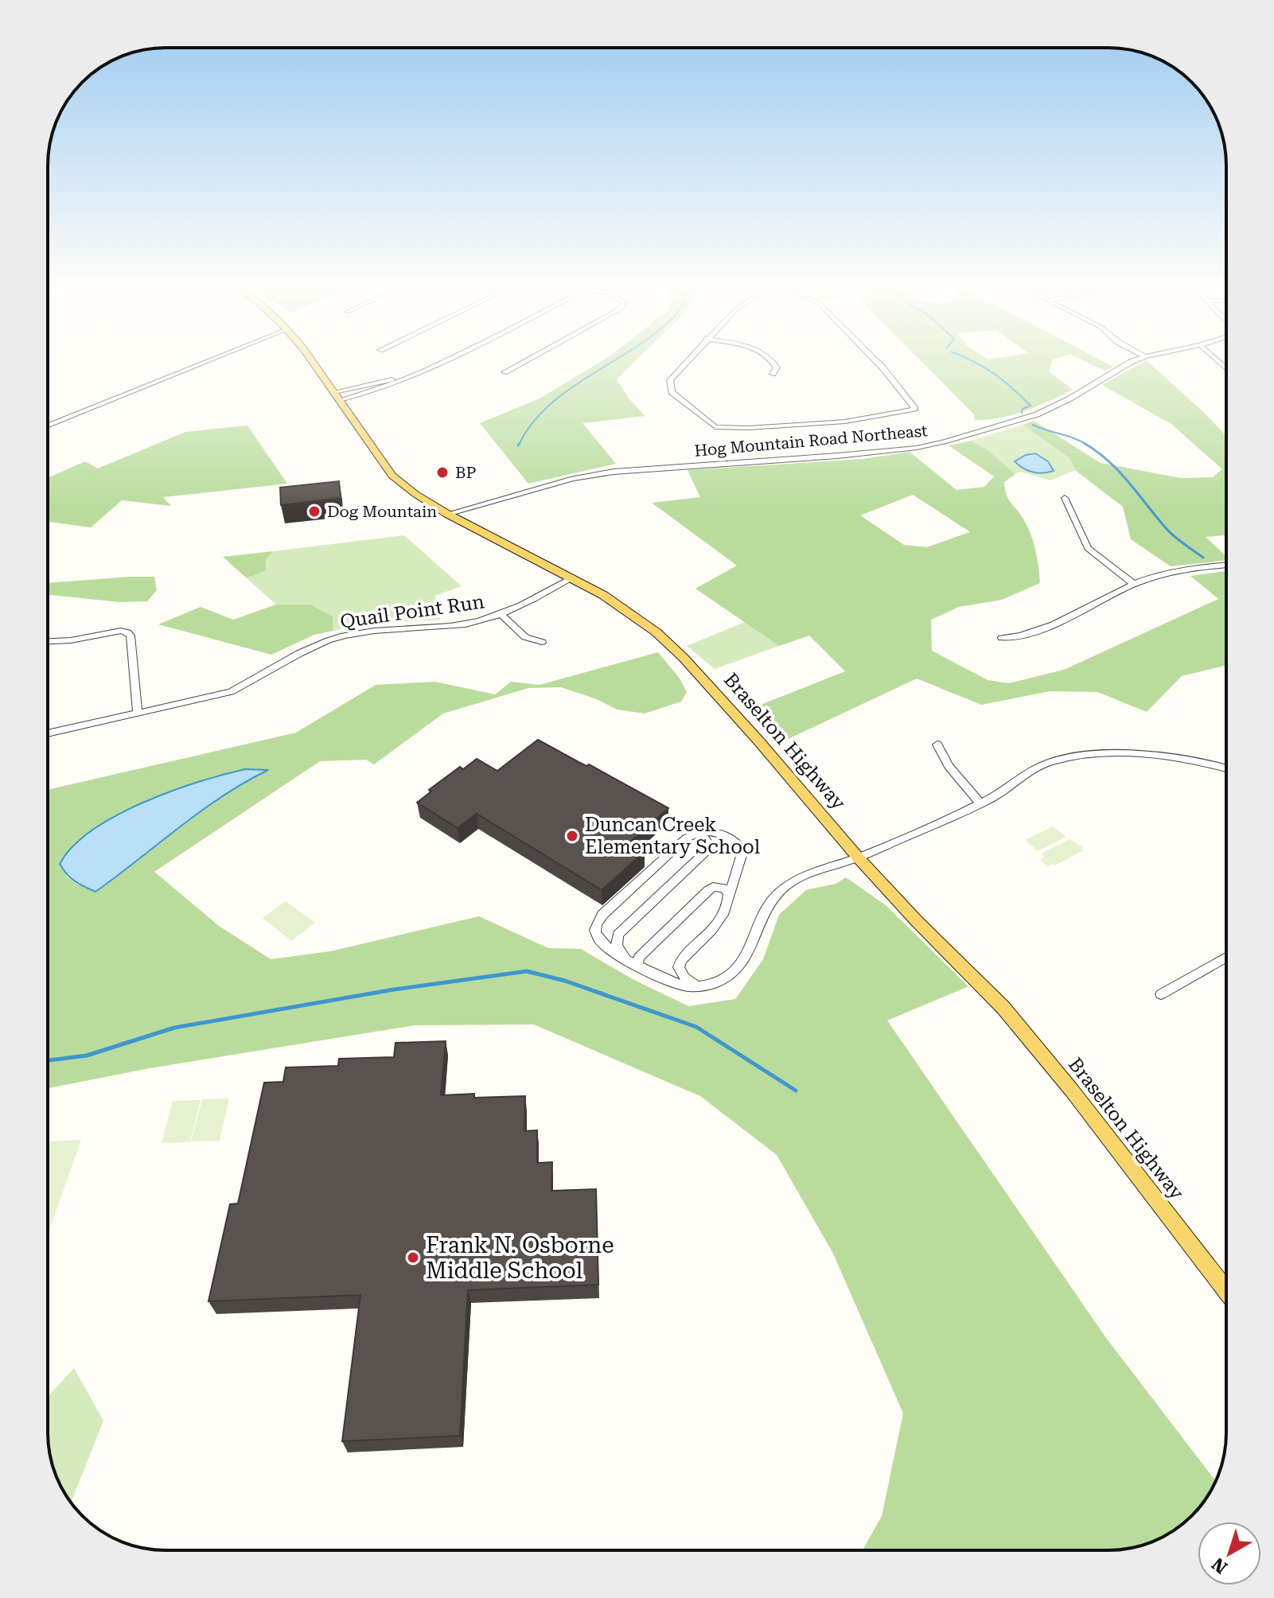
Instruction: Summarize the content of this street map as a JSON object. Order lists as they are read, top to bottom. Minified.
{"streets":{"main road":["Braselton Highway"],"street":["Hog Mountain Road Northeast","Quail Point Run"]},"crossings":[["Hog Mountain Road Northeast","Braselton Highway"],["Quail Point Run","Braselton Highway"]],"places":["BP","Dog Mountain","Duncan Creek Elementary School","Frank N. Osborne Middle School"],"north":"bottom left"}
